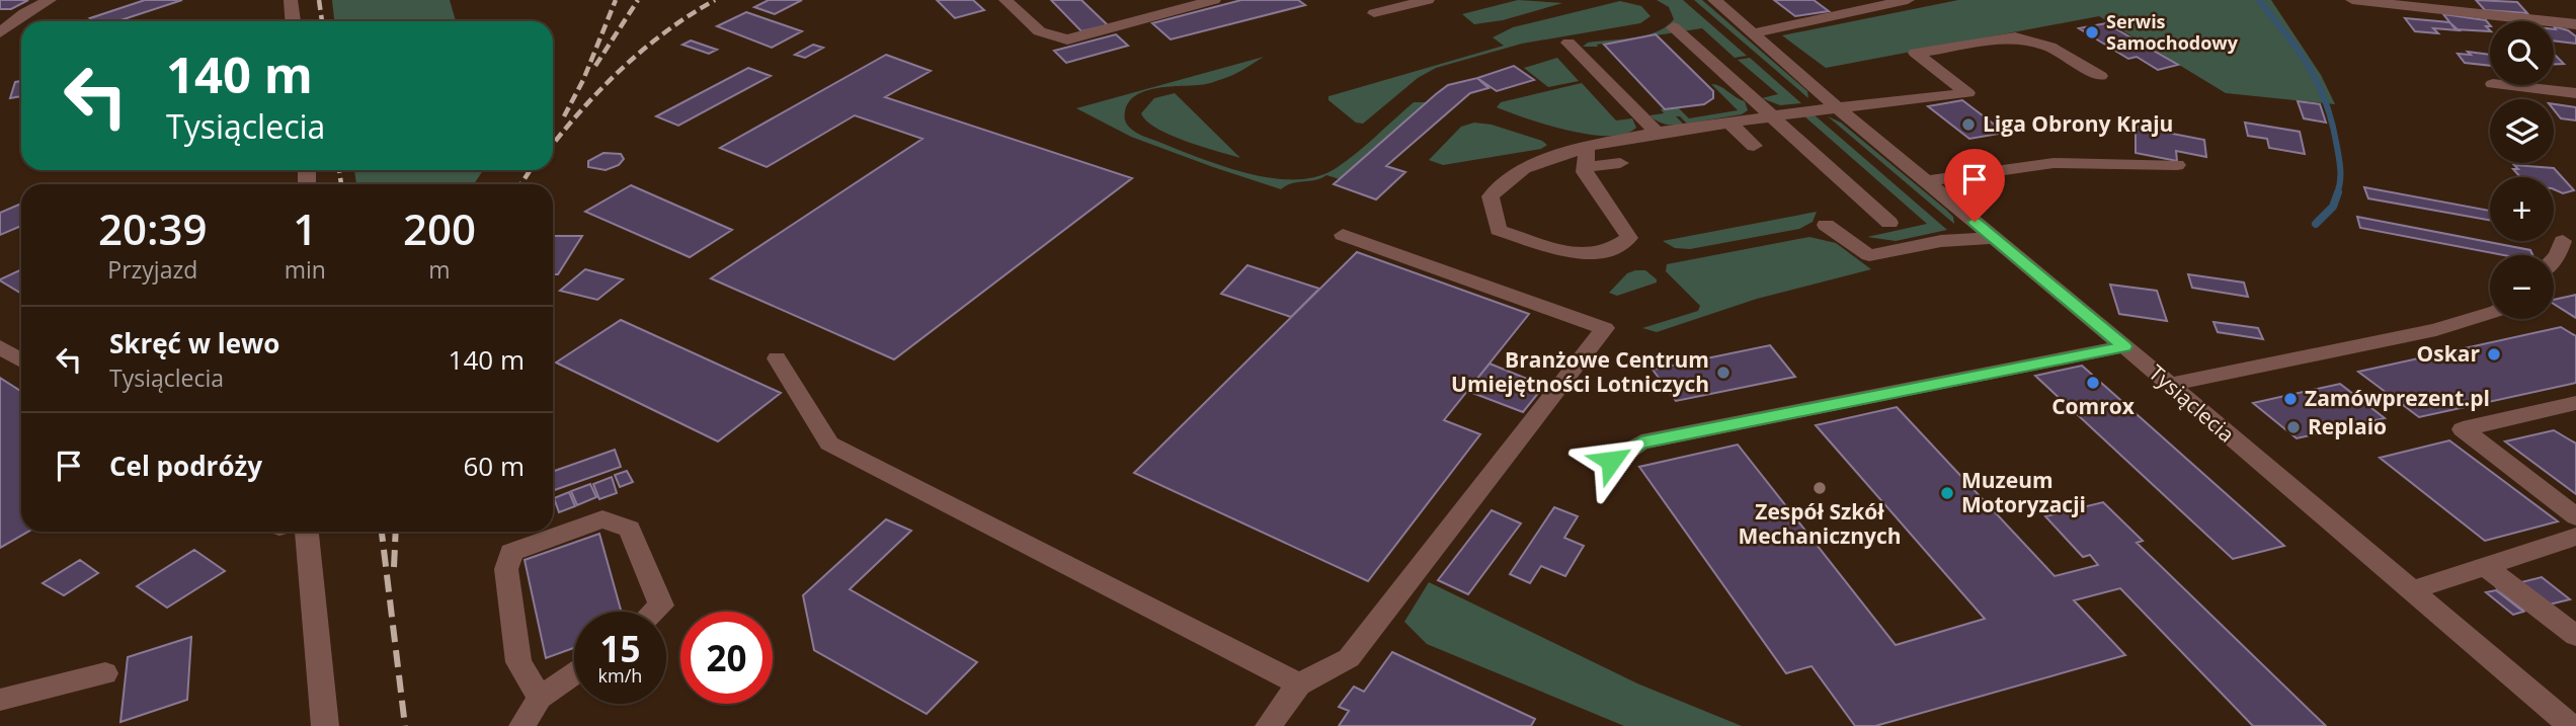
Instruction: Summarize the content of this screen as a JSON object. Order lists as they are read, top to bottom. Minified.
{"streets":{"street":["Tysiąclecia"]},"places":["Serwis Samochodowy","Liga Obrony Kraju","Oskar","Branżowe Centrum Umiejętności Lotniczych","Comrox","Zamówprezent.pl","Replaio","Zespół Szkół Mechanicznych","Muzeum Motoryzacji"],"page":{"map_buttons":["+","−"],"turn":["140 m","Tysiąclecia"],"eta":["20:39","Przyjazd","1","min","200","m"],"list":[{"name":"Skręć w lewo","note":"Tysiąclecia","value":"140 m"},{"name":"Cel podróży","value":"60 m"}],"speed":"15 km/h","limit":"20"}}
